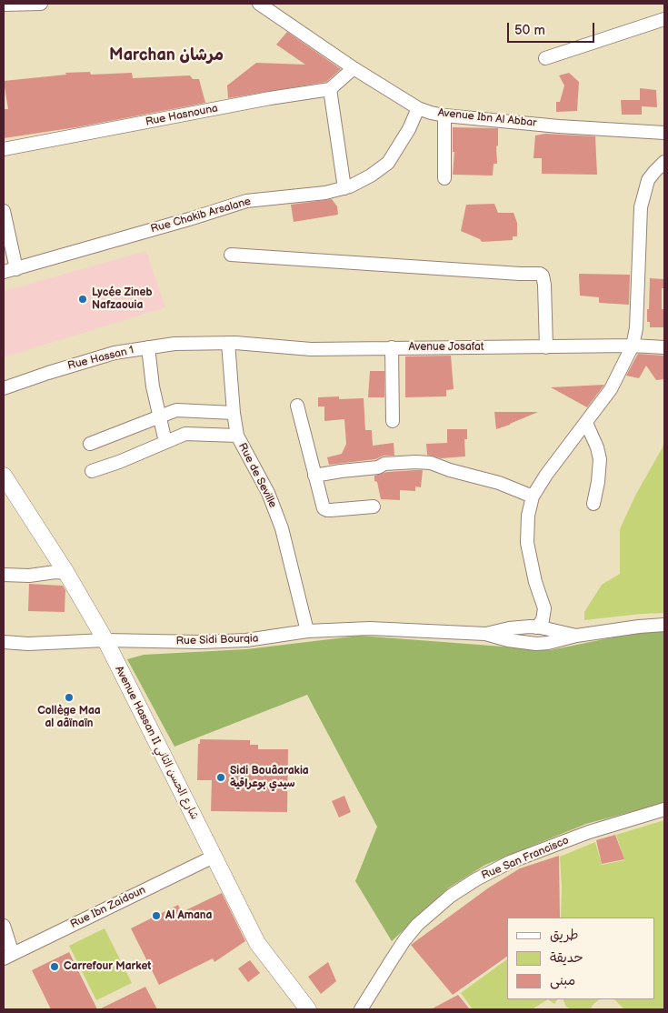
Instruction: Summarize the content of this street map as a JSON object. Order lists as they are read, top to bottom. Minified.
{"streets":{"street":["Rue Hasnouna","Avenue Ibn Al Abbar","Rue Chakib Arsalane","Avenue Josafat","Rue Hassan 1","Rue de Seville","Rue Sidi Bourqia","Avenue Hassan II شارع الحسن الثاني","Rue San Francisco","Rue Ibn Zaidoun"]},"crossings":[["Avenue Ibn Al Abbar","Rue Chakib Arsalane"],["Avenue Josafat","Rue Hassan 1"],["Avenue Josafat","Rue de Seville"],["Rue Hassan 1","Rue de Seville"],["Rue de Seville","Rue Sidi Bourqia"],["Rue Sidi Bourqia","Avenue Hassan II شارع الحسن الثاني"],["Avenue Hassan II شارع الحسن الثاني","Rue Ibn Zaidoun"]],"districts":["Marchan مرشان"],"places":["Lycée Zineb Nafzaouia","Collège Maa al aâïnaïn","Sidi Bouâarakia سيدي بوعراقية","Al Amana","Carrefour Market"],"legend":["طريق","حديقة","مبنى"],"scale_bar":"50 m"}
